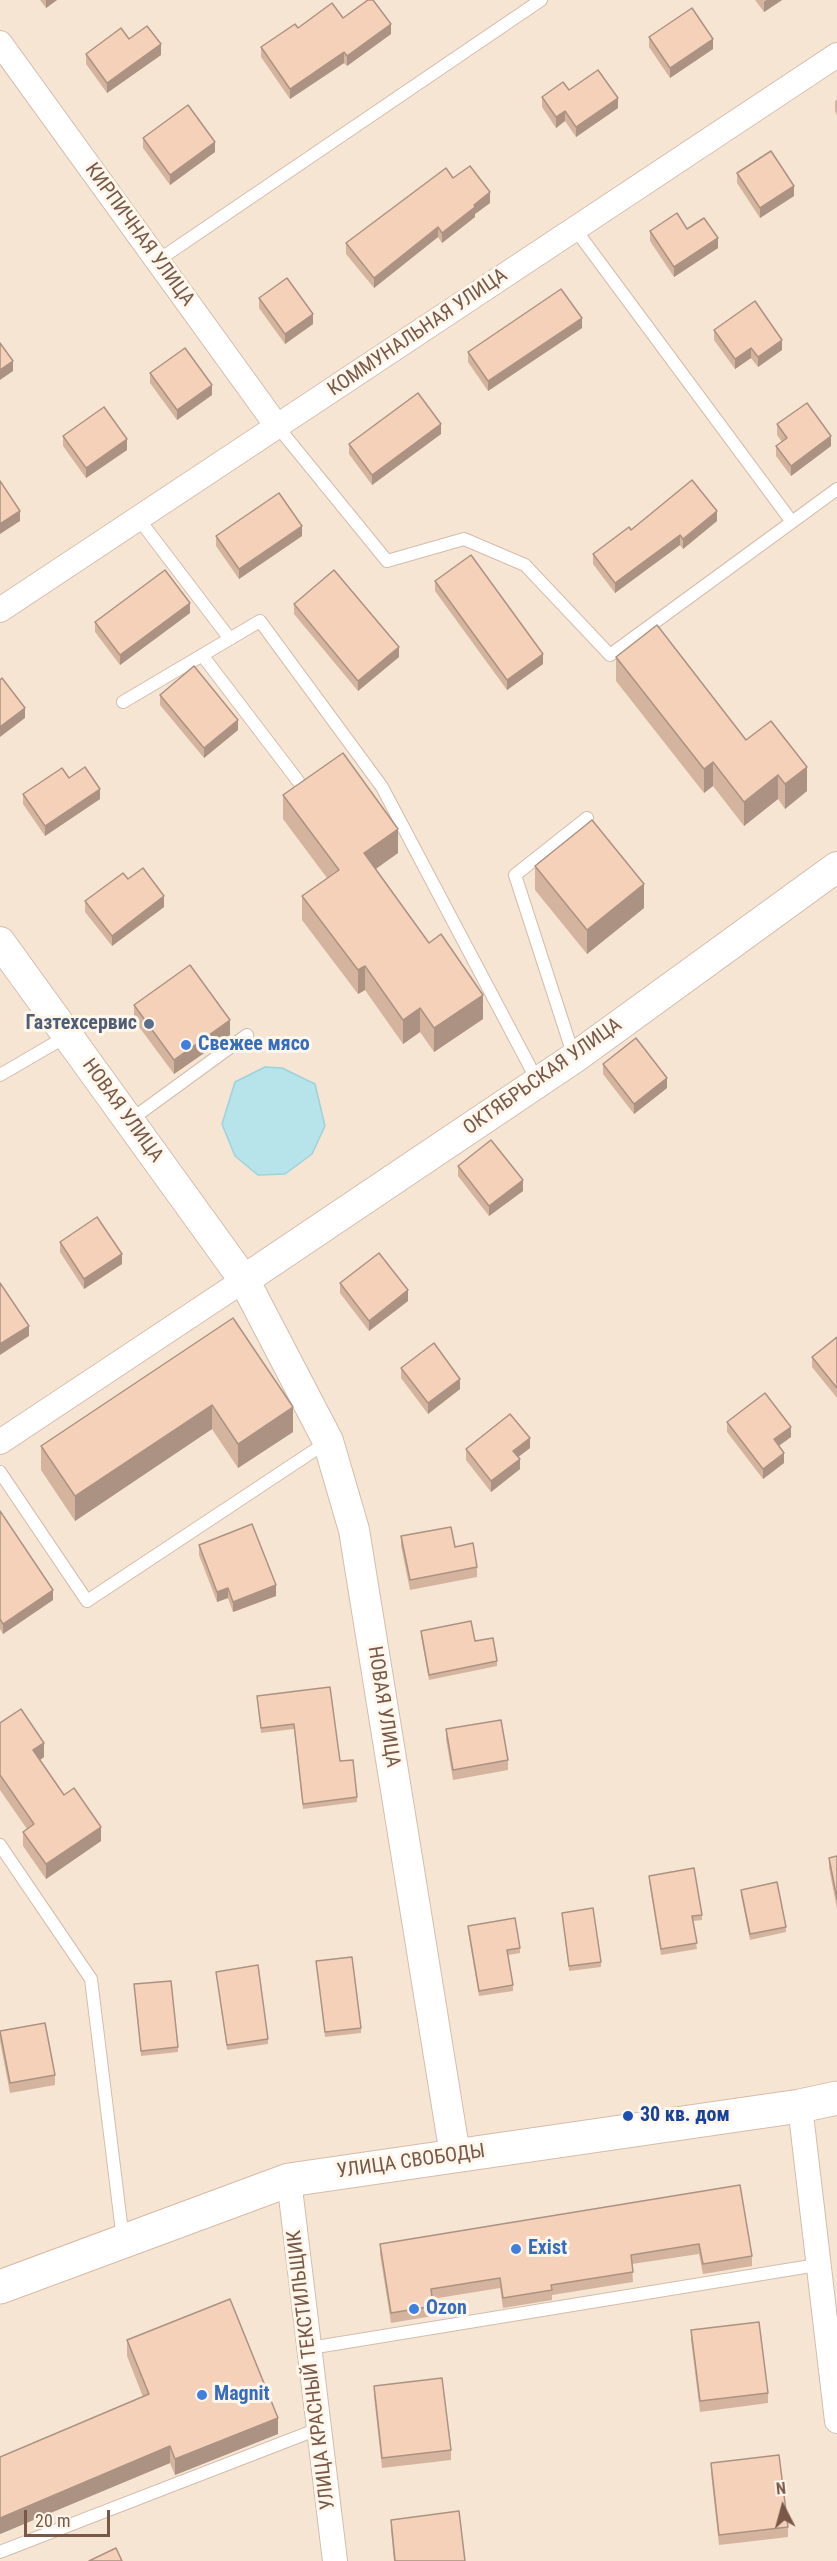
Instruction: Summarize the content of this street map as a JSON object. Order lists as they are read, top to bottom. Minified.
{"streets":{"main road":["УЛИЦА СВОБОДЫ"],"street":["КИРПИЧНАЯ УЛИЦА","КОММУНАЛЬНАЯ УЛИЦА","ОКТЯБРЬСКАЯ УЛИЦА","НОВАЯ УЛИЦА","УЛИЦА КРАСНЫЙ ТЕКСТИЛЬЩИК"]},"crossings":[["КИРПИЧНАЯ УЛИЦА","КОММУНАЛЬНАЯ УЛИЦА"],["ОКТЯБРЬСКАЯ УЛИЦА","НОВАЯ УЛИЦА"],["НОВАЯ УЛИЦА","УЛИЦА СВОБОДЫ"],["УЛИЦА СВОБОДЫ","УЛИЦА КРАСНЫЙ ТЕКСТИЛЬЩИК"]],"places":["Газтехсервис","Свежее мясо","30 кв. дом","Exist","Ozon","Magnit"],"scale_bar":"20 m","north":"top"}
